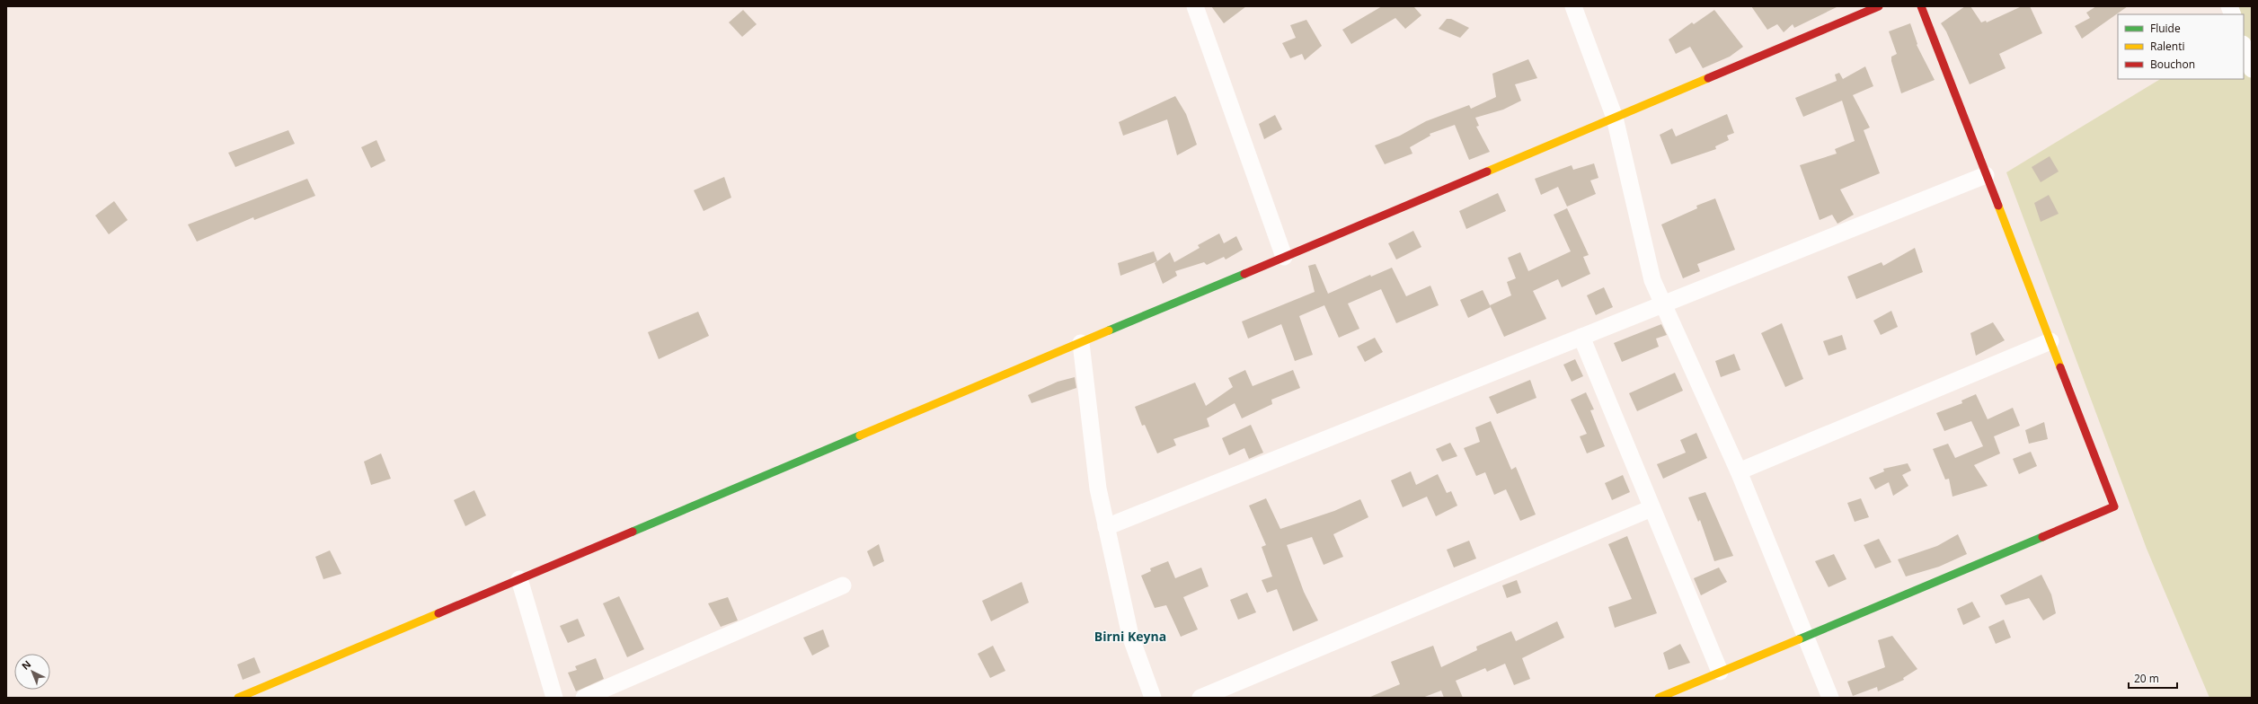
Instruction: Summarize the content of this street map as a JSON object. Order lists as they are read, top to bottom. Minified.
{"districts":["Birni Keyna"],"legend":["Fluide","Ralenti","Bouchon"],"scale_bar":"20 m","north":"top left"}
